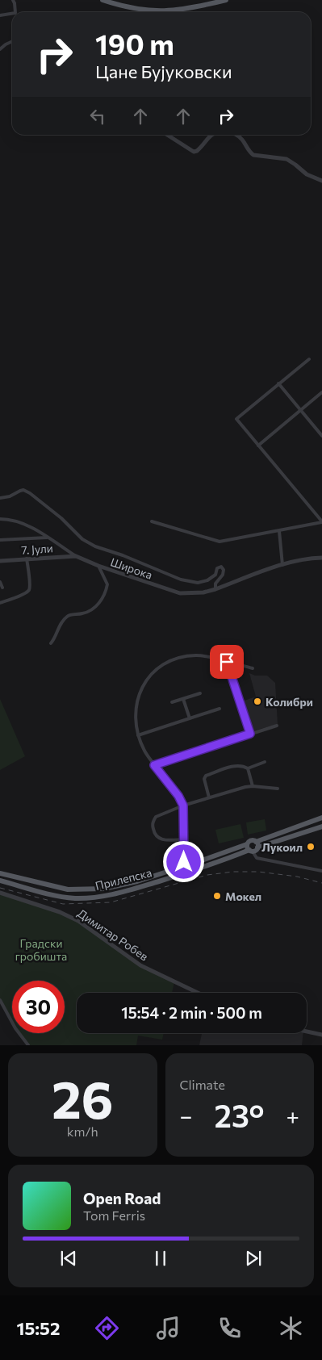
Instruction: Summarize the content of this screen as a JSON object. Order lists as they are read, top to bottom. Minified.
{"streets":{"main road":["Прилепска"],"street":["7. Јули","Широка","Димитар Робев"]},"crossings":[["7. Јули","Широка"]],"parks":["Градски гробишта"],"places":["Колибри","Лукоил","Мокел"],"page":{"turn":["190 m","Цане Бујуковски"],"limit":"30","trip":"15:54 · 2 min · 500 m","tile":[["26","km/h"],"Climate"],"heat":["−","23°","+"],"song":["Open Road","Tom Ferris"],"tabs":"15:52"}}
